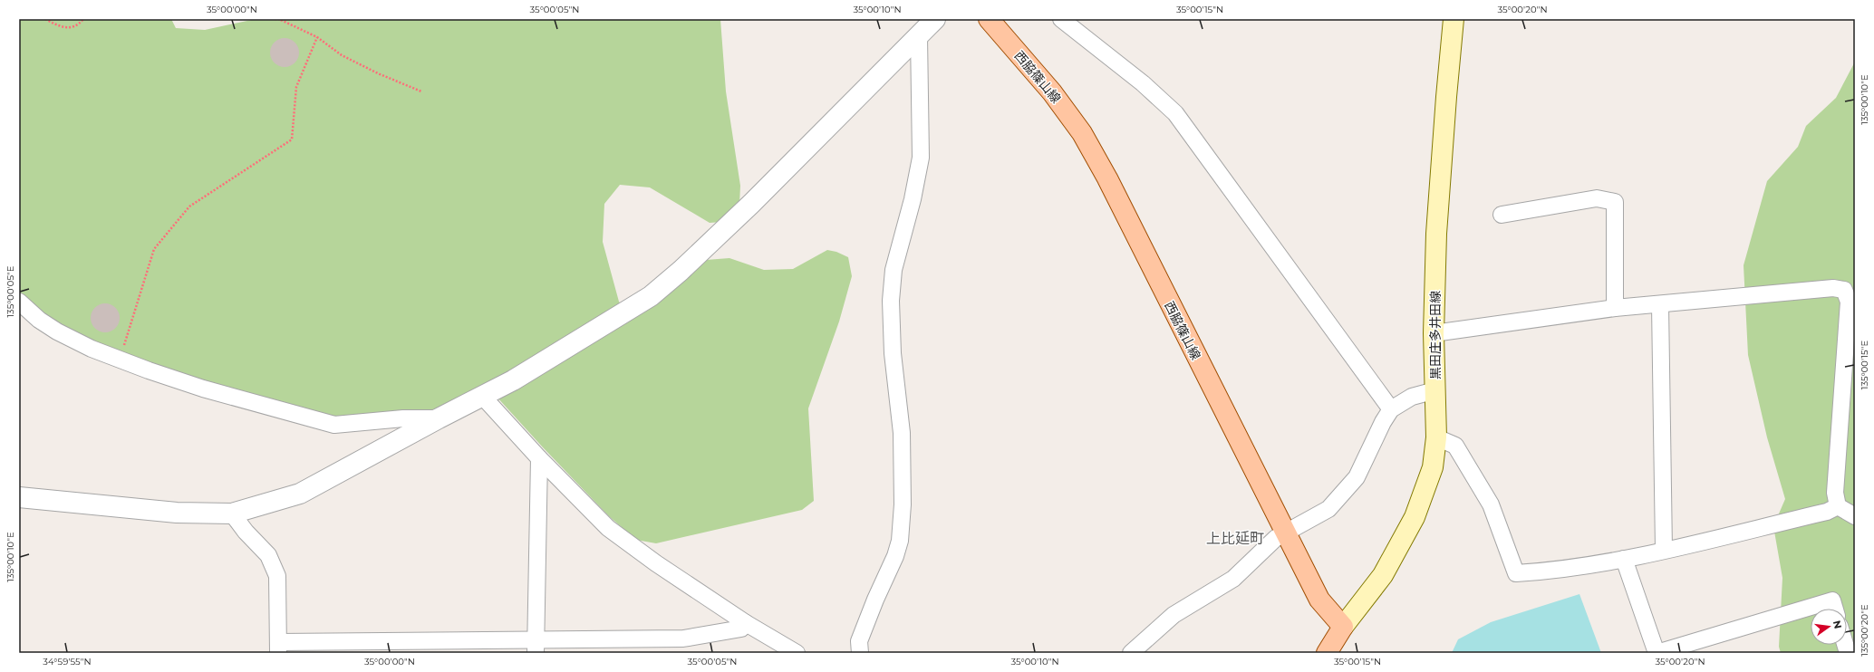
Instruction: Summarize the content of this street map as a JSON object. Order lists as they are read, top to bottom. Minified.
{"streets":{"main road":["西脇篠山線","黒田庄多井田線"]},"crossings":[["西脇篠山線","黒田庄多井田線"]],"districts":["上比延町"],"north":"right","coordinates":["35°00'00\"N","35°00'05\"N","35°00'10\"N","35°00'15\"N","35°00'20\"N","135°00'10\"E","135°00'05\"E","135°00'15\"E","135°00'20\"E","34°59'55\"N"]}
